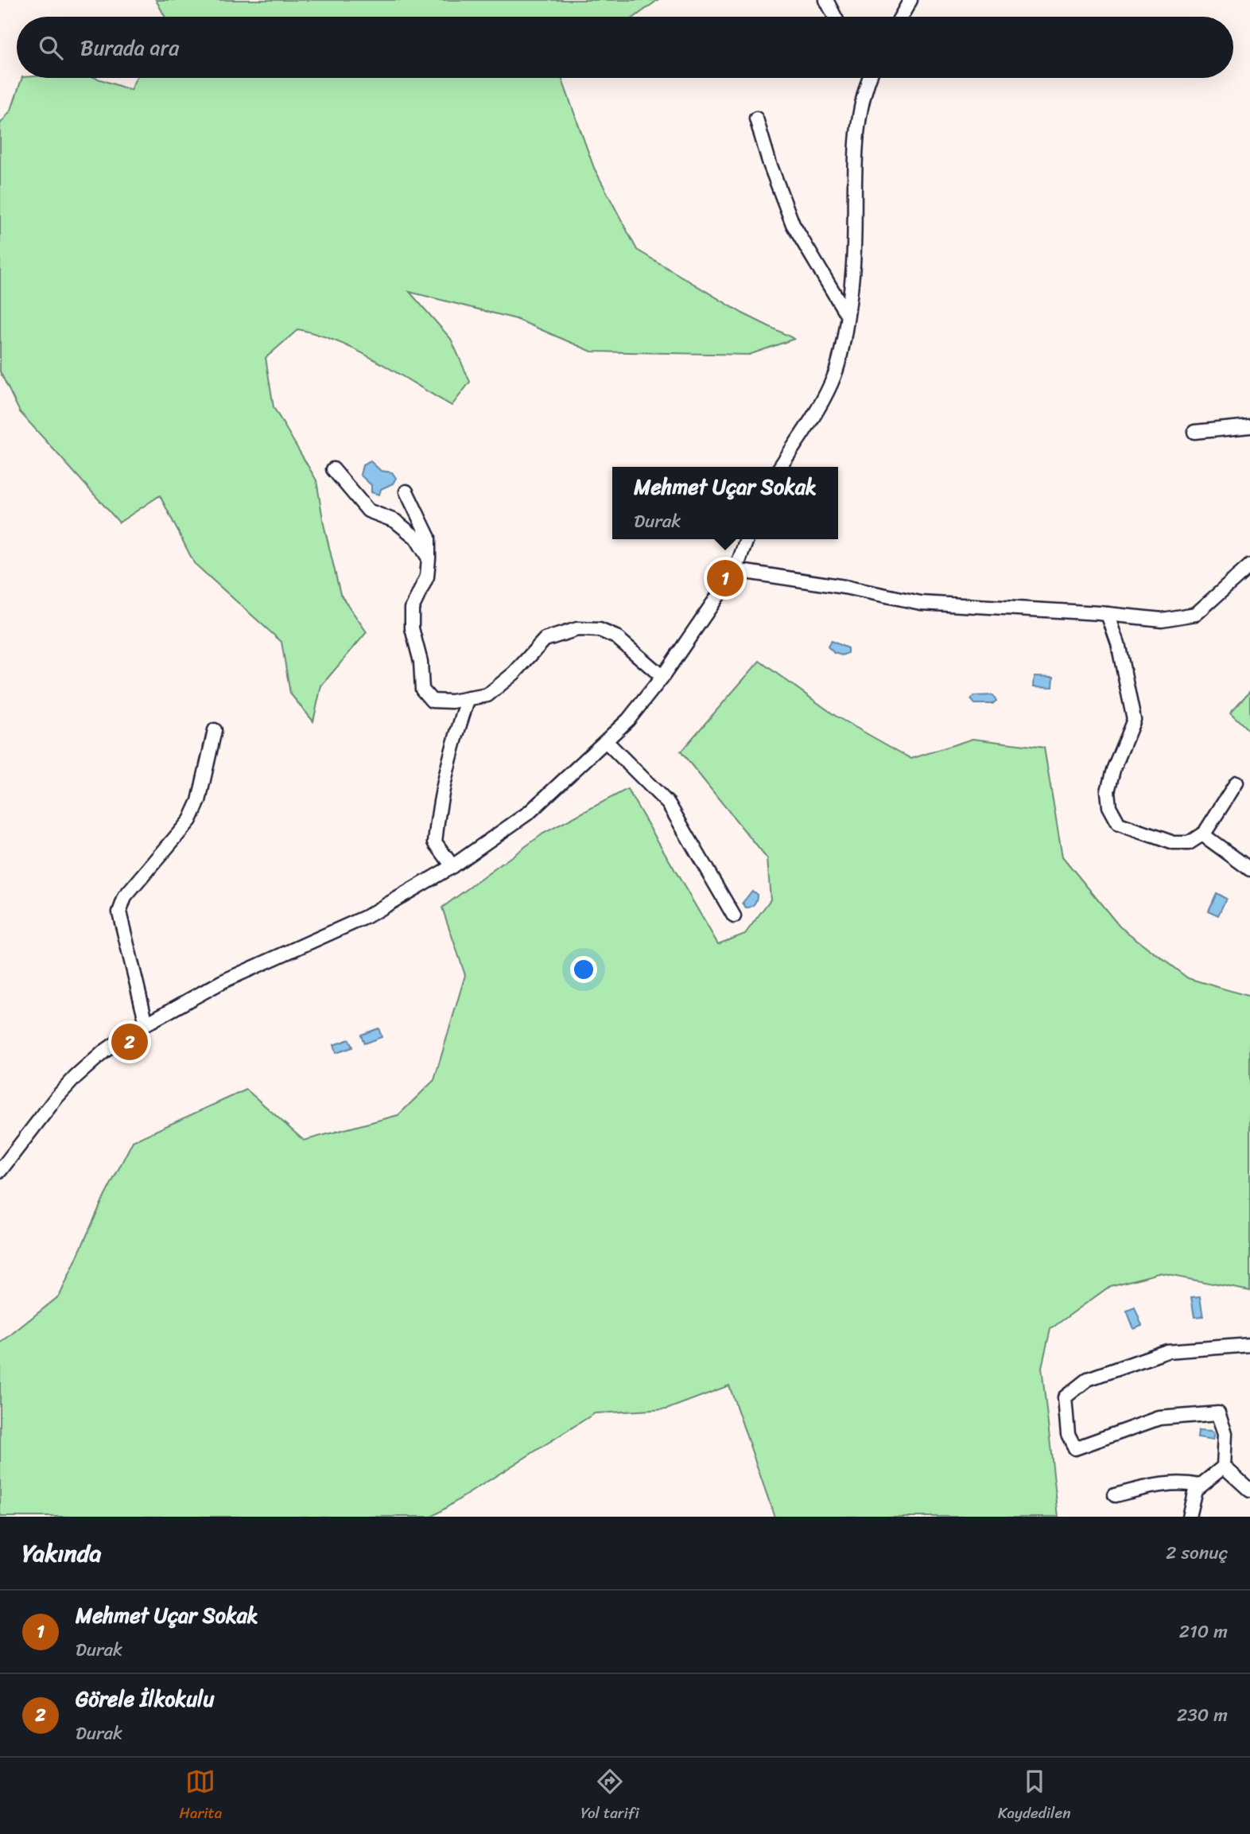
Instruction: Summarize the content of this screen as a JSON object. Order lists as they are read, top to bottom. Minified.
{"page":{"search":"Burada ara","popup":["Mehmet Uçar Sokak","Durak"],"pins":["1","2"],"heading":["Yakında","2 sonuç"],"list":[{"mark":"1","name":"Mehmet Uçar Sokak","note":"Durak","value":"210 m"},{"mark":"2","name":"Görele İlkokulu","note":"Durak","value":"230 m"}],"nav":["Harita","Yol tarifi","Kaydedilen"]}}
